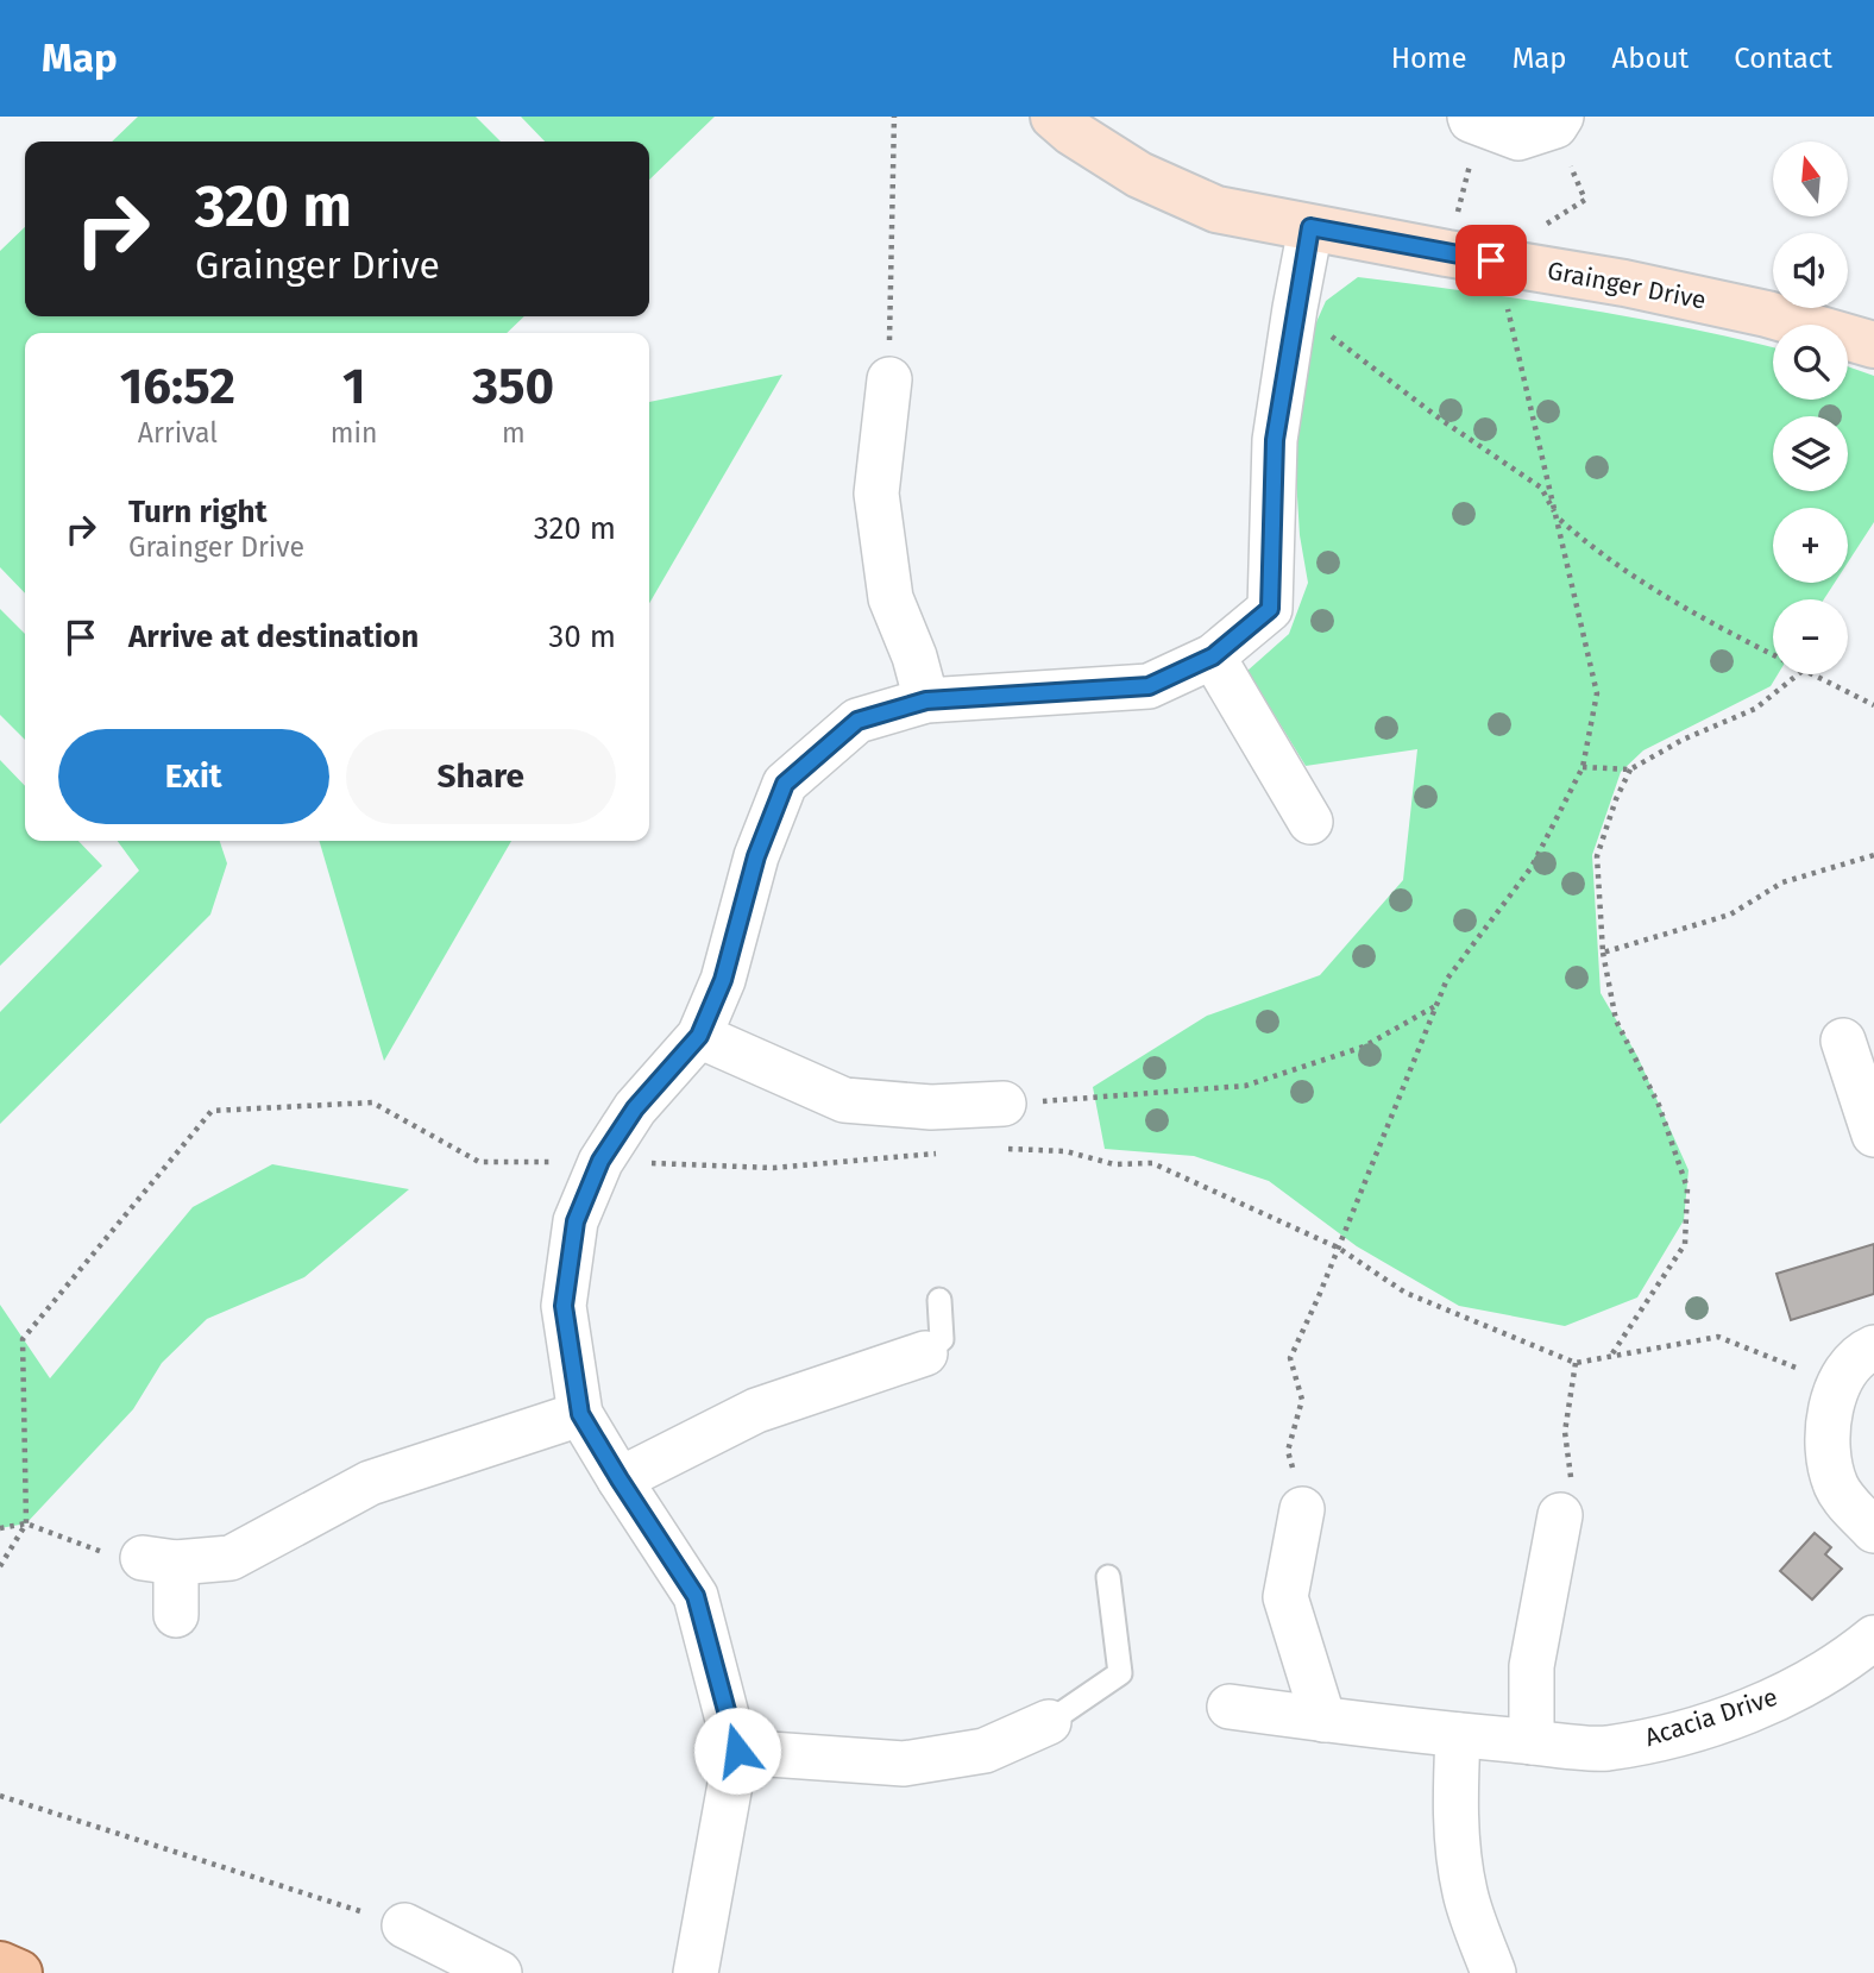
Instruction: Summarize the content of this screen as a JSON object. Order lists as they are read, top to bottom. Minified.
{"streets":{"street":["Grainger Drive","Acacia Drive"]},"north":"top","page":{"header":"Map","nav":["Home","Map","About","Contact"],"map_buttons":["+","−"],"turn":["320 m","Grainger Drive"],"eta":["16:52","Arrival","1","min","350","m"],"list":[{"name":"Turn right","note":"Grainger Drive","value":"320 m"},{"name":"Arrive at destination","value":"30 m"}],"buttons":["Exit","Share"]}}
